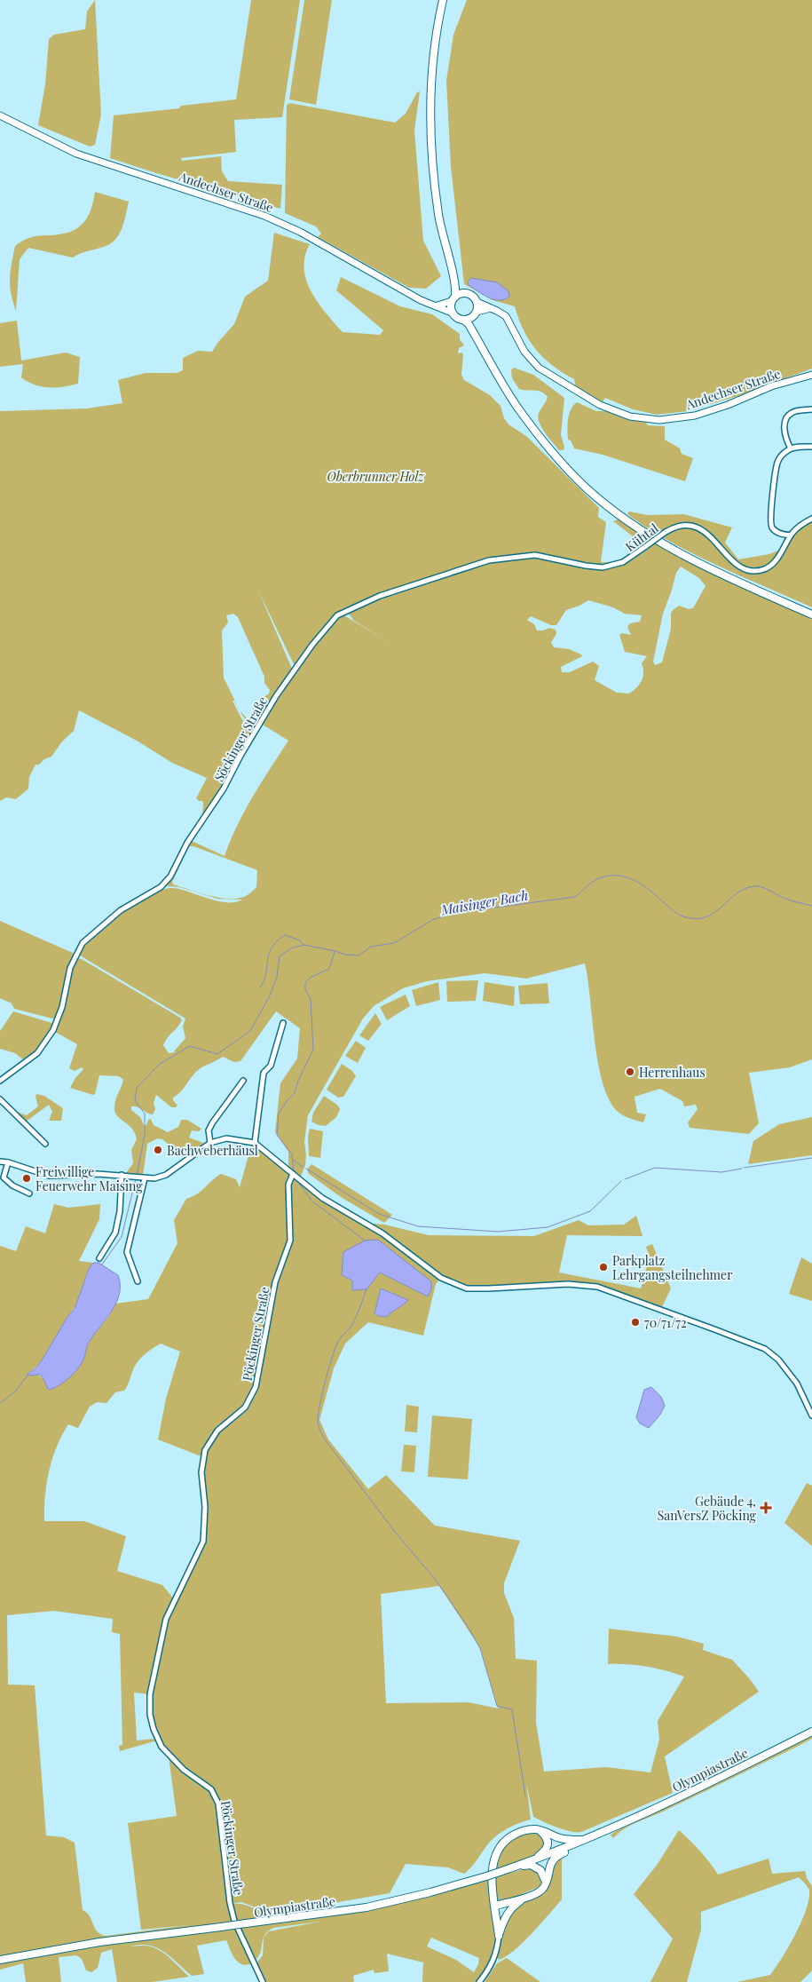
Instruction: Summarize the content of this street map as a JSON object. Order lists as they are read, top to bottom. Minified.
{"streets":{"main road":["Andechser Straße","Olympiastraße"],"street":["Kühtal","Söckinger Straße","Pöckinger Straße"]},"crossings":[["Kühtal","Söckinger Straße"]],"water":["Maisinger Bach"],"parks":["Oberbrunner Holz"],"places":{"other":["Herrenhaus","Bachweberhäusl","Freiwillige Feuerwehr Maising","Parkplatz Lehrgangsteilnehmer","70/71/72"],"health":["Gebäude 4, SanVersZ Pöcking"]}}
